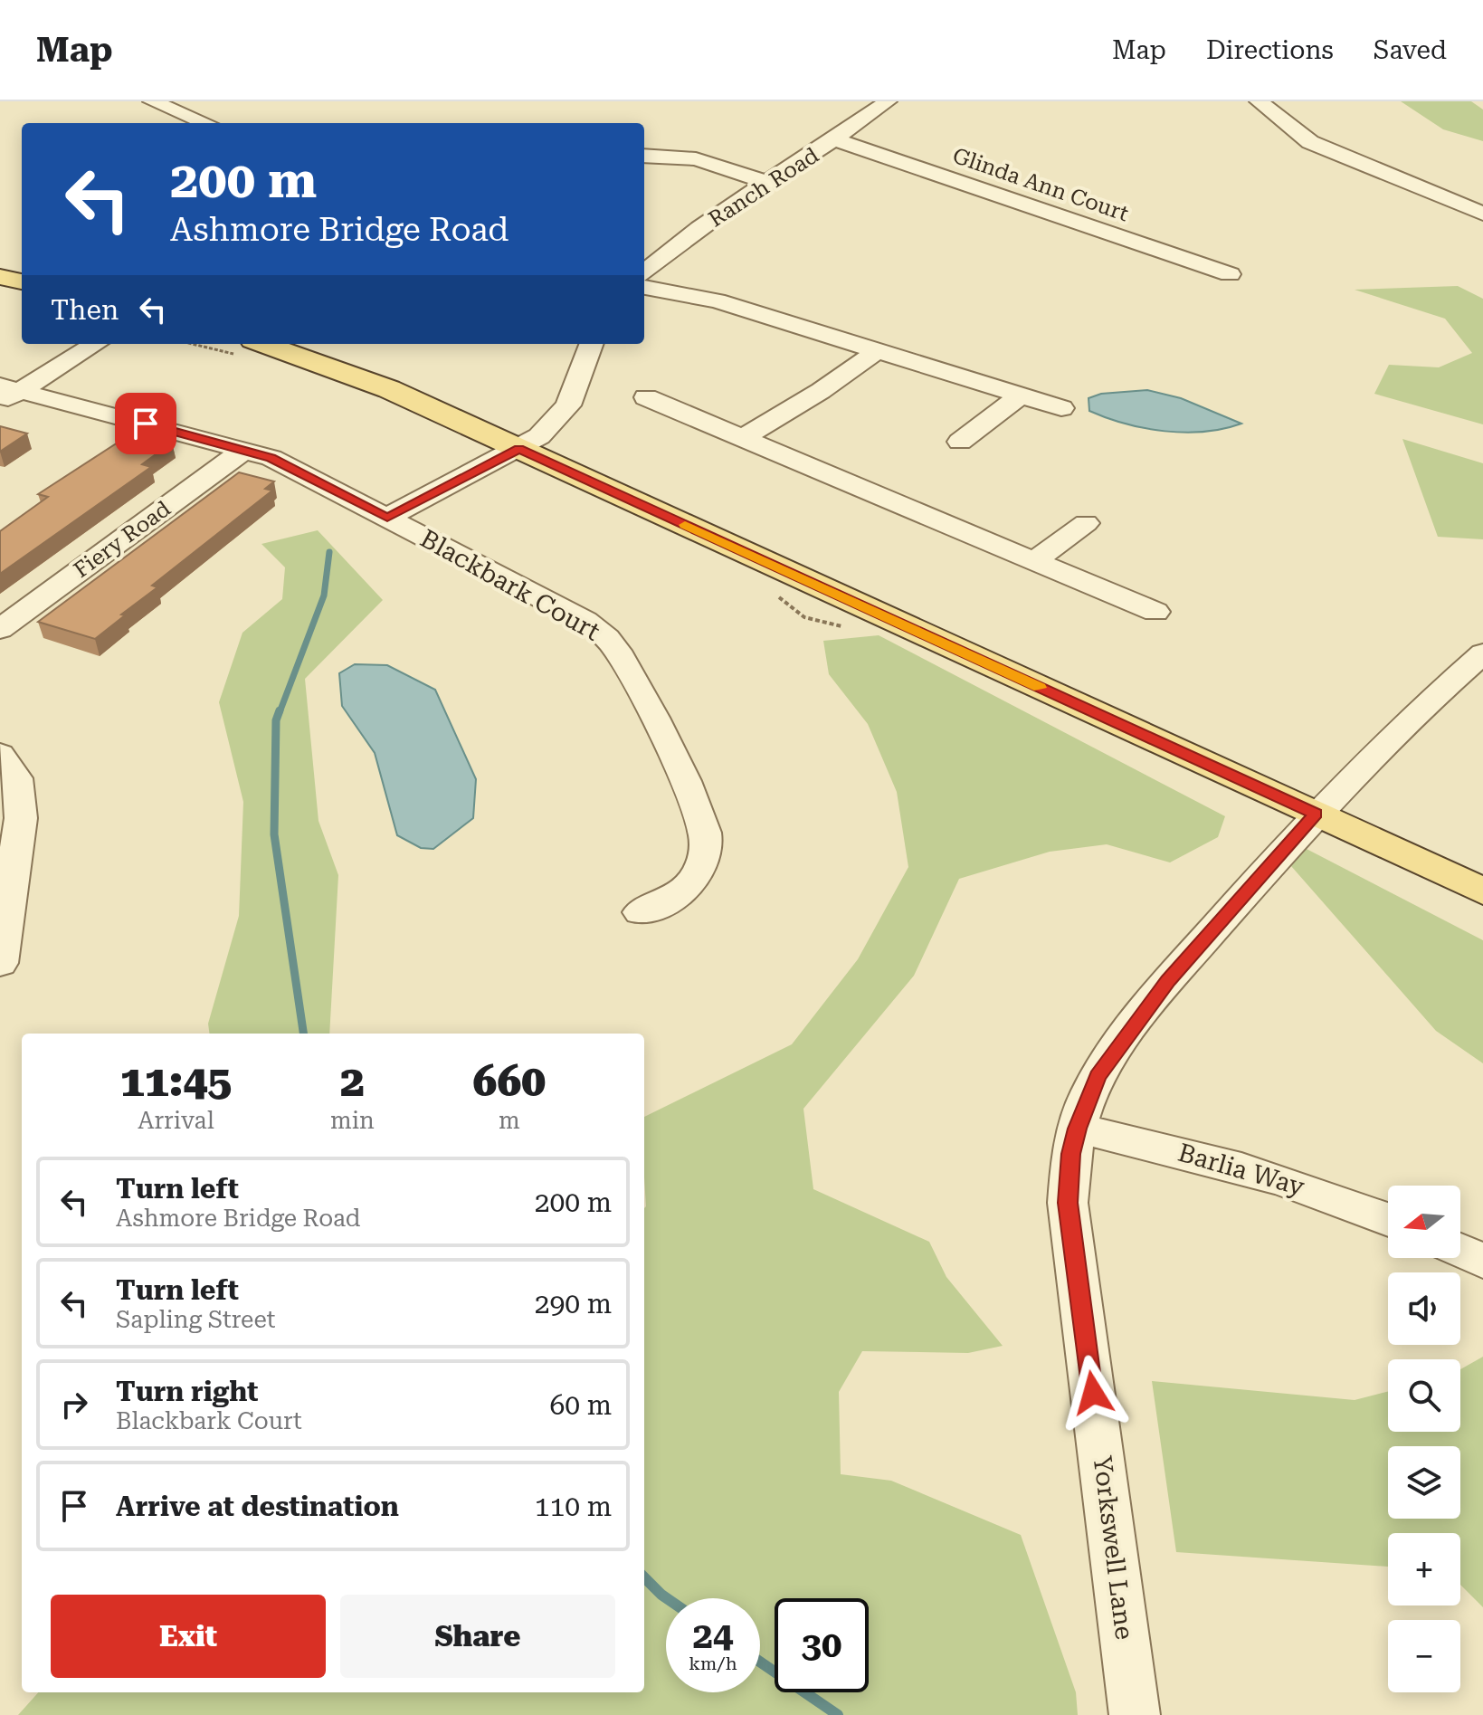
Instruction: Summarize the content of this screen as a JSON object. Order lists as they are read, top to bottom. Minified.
{"streets":{"street":["Glinda Ann Court","Ranch Road","Fiery Road","Blackbark Court","Barlia Way","Yorkswell Lane"]},"crossings":[["Glinda Ann Court","Ranch Road"],["Fiery Road","Blackbark Court"],["Barlia Way","Yorkswell Lane"]],"north":"left","page":{"header":"Map","nav":["Map","Directions","Saved"],"turn":["200 m","Ashmore Bridge Road"],"then":"Then","eta":["11:45","Arrival","2","min","660","m"],"list":[{"name":"Turn left","note":"Ashmore Bridge Road","value":"200 m"},{"name":"Turn left","note":"Sapling Street","value":"290 m"},{"name":"Turn right","note":"Blackbark Court","value":"60 m"},{"name":"Arrive at destination","value":"110 m"}],"map_buttons":["+","−"],"buttons":["Exit","Share"],"speed":"24 km/h","limit":"30"}}
